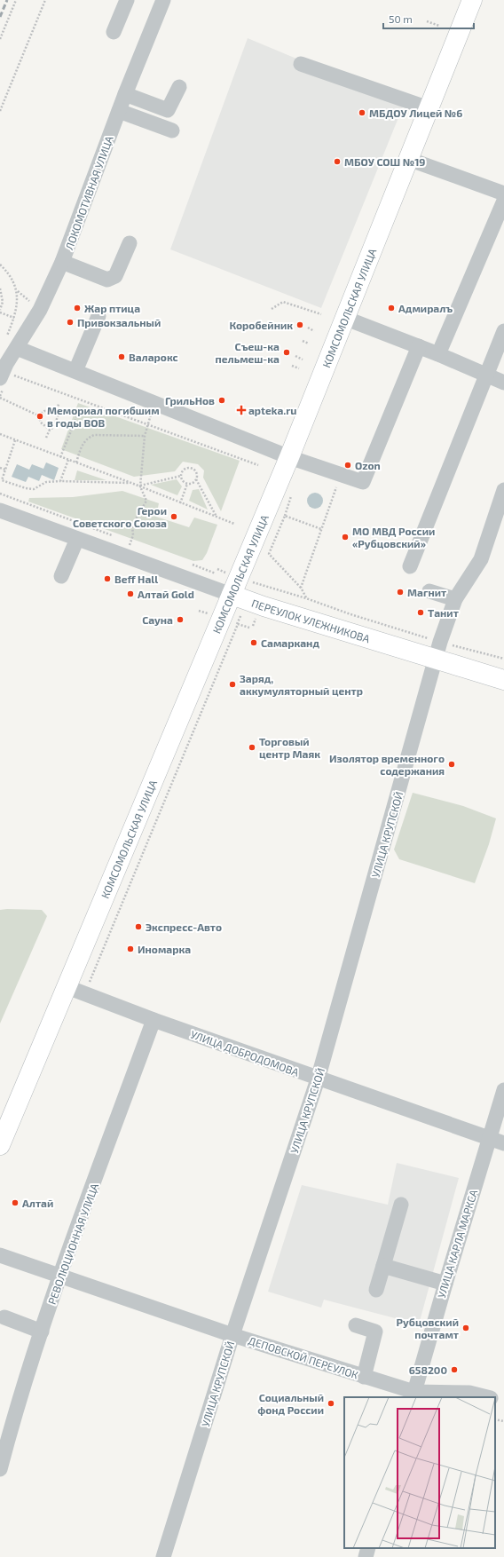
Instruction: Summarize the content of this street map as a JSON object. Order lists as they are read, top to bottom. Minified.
{"streets":{"main road":["КОМСОМОЛЬСКАЯ УЛИЦА","ПЕРЕУЛОК УЛЕЖНИКОВА"],"street":["ЛОКОМОТИВНАЯ УЛИЦА","УЛИЦА КРУПСКОЙ","УЛИЦА ДОБРОДОМОВА","РЕВОЛЮЦИОННАЯ УЛИЦА","УЛИЦА КАРЛА МАРКСА","ДЕПОВСКОЙ ПЕРЕУЛОК"]},"crossings":[["КОМСОМОЛЬСКАЯ УЛИЦА","ПЕРЕУЛОК УЛЕЖНИКОВА"],["КОМСОМОЛЬСКАЯ УЛИЦА","УЛИЦА ДОБРОДОМОВА"],["ПЕРЕУЛОК УЛЕЖНИКОВА","УЛИЦА КРУПСКОЙ"],["УЛИЦА КРУПСКОЙ","УЛИЦА ДОБРОДОМОВА"],["УЛИЦА КРУПСКОЙ","ДЕПОВСКОЙ ПЕРЕУЛОК"],["УЛИЦА ДОБРОДОМОВА","РЕВОЛЮЦИОННАЯ УЛИЦА"],["УЛИЦА ДОБРОДОМОВА","УЛИЦА КАРЛА МАРКСА"],["РЕВОЛЮЦИОННАЯ УЛИЦА","ДЕПОВСКОЙ ПЕРЕУЛОК"],["УЛИЦА КАРЛА МАРКСА","ДЕПОВСКОЙ ПЕРЕУЛОК"]],"places":{"other":["МБДОУ Лицей №6","МБОУ СОШ №19","Жар птица","Адмиралъ","Привокзальный","Коробейник","Съеш-ка пельмеш-ка","Валарокс","ГрильНов","Мемориал погибшим в годы ВОВ","Ozon","Герои Советского Союза","МО МВД России «Рубцовский»","Beff Hall","Магнит","Алтай Gold","Танит","Сауна","Самарканд","Заряд, аккумуляторный центр","Торговый центр Маяк","Изолятор временного содержания","Экспресс-Авто","Иномарка","Алтай","Рубцовский почтамт","658200","Социальный фонд России"],"health":["apteka.ru"]},"scale_bar":"50 m"}
